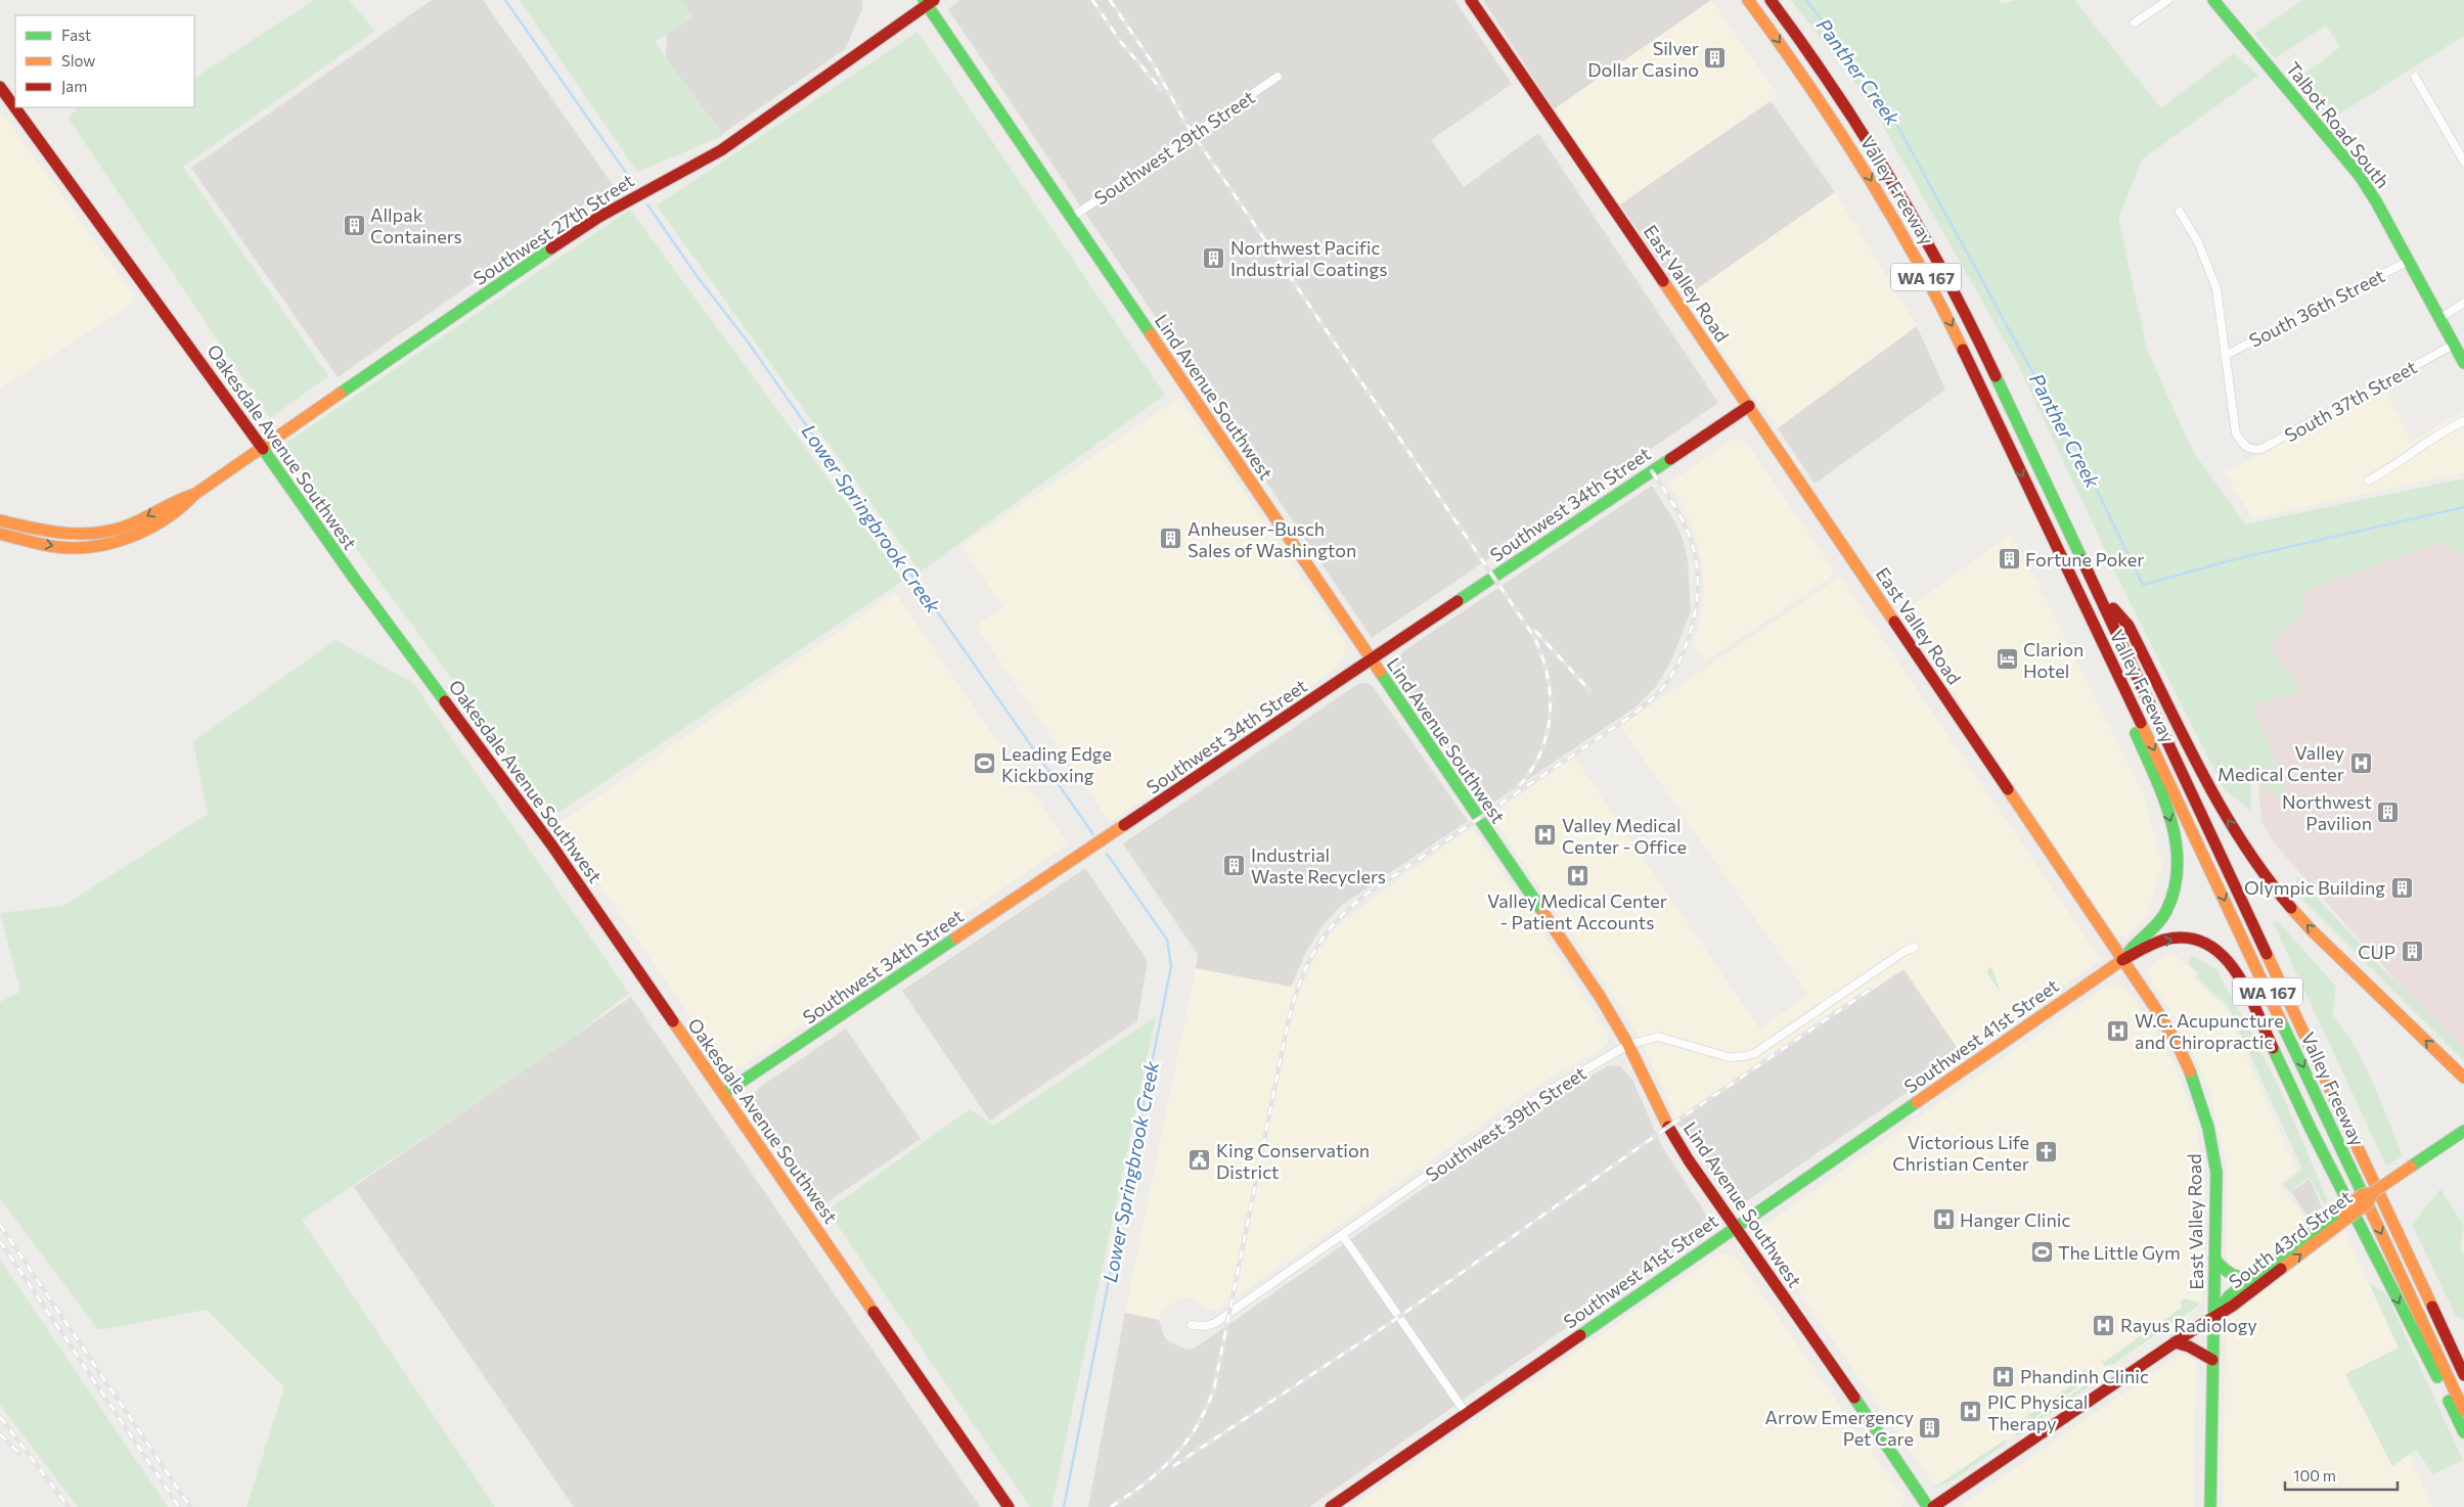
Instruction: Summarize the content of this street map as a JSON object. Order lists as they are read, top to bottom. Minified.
{"streets":{"main road":["Talbot Road South","Valley Freeway","Southwest 27th Street","WA 167","East Valley Road","Lind Avenue Southwest","Oakesdale Avenue Southwest","Southwest 34th Street","Southwest 41st Street","South 43rd Street"],"street":["Southwest 29th Street","South 36th Street","South 37th Street","Southwest 39th Street"]},"crossings":[["Talbot Road South","South 36th Street"],["Talbot Road South","South 37th Street"],["Southwest 29th Street","Lind Avenue Southwest"],["Southwest 27th Street","Lind Avenue Southwest"],["Southwest 27th Street","Oakesdale Avenue Southwest"],["East Valley Road","Southwest 34th Street"],["East Valley Road","Southwest 41st Street"],["East Valley Road","South 43rd Street"],["South 36th Street","South 37th Street"],["Lind Avenue Southwest","Southwest 34th Street"],["Lind Avenue Southwest","Southwest 41st Street"],["Lind Avenue Southwest","Southwest 39th Street"],["Oakesdale Avenue Southwest","Southwest 34th Street"]],"water":["Panther Creek","Lower Springbrook Creek"],"places":{"building":["Silver Dollar Casino","Allpak Containers","Northwest Pacific Industrial Coatings","Anheuser-Busch Sales of Washington","Fortune Poker","Northwest Pavilion","Industrial Waste Recyclers","Olympic Building","CUP","Arrow Emergency Pet Care"],"hotel":["Clarion Hotel"],"hospital":["Valley Medical Center","Valley Medical Center - Office","Valley Medical Center - Patient Accounts","W.C. Acupuncture and Chiropractic","Hanger Clinic","Rayus Radiology","Phandinh Clinic","PIC Physical Therapy"],"sports":["Leading Edge Kickboxing","The Little Gym"],"church":["Victorious Life Christian Center"],"public building":["King Conservation District"]},"legend":["Fast","Slow","Jam"],"scale_bar":"100 m"}
